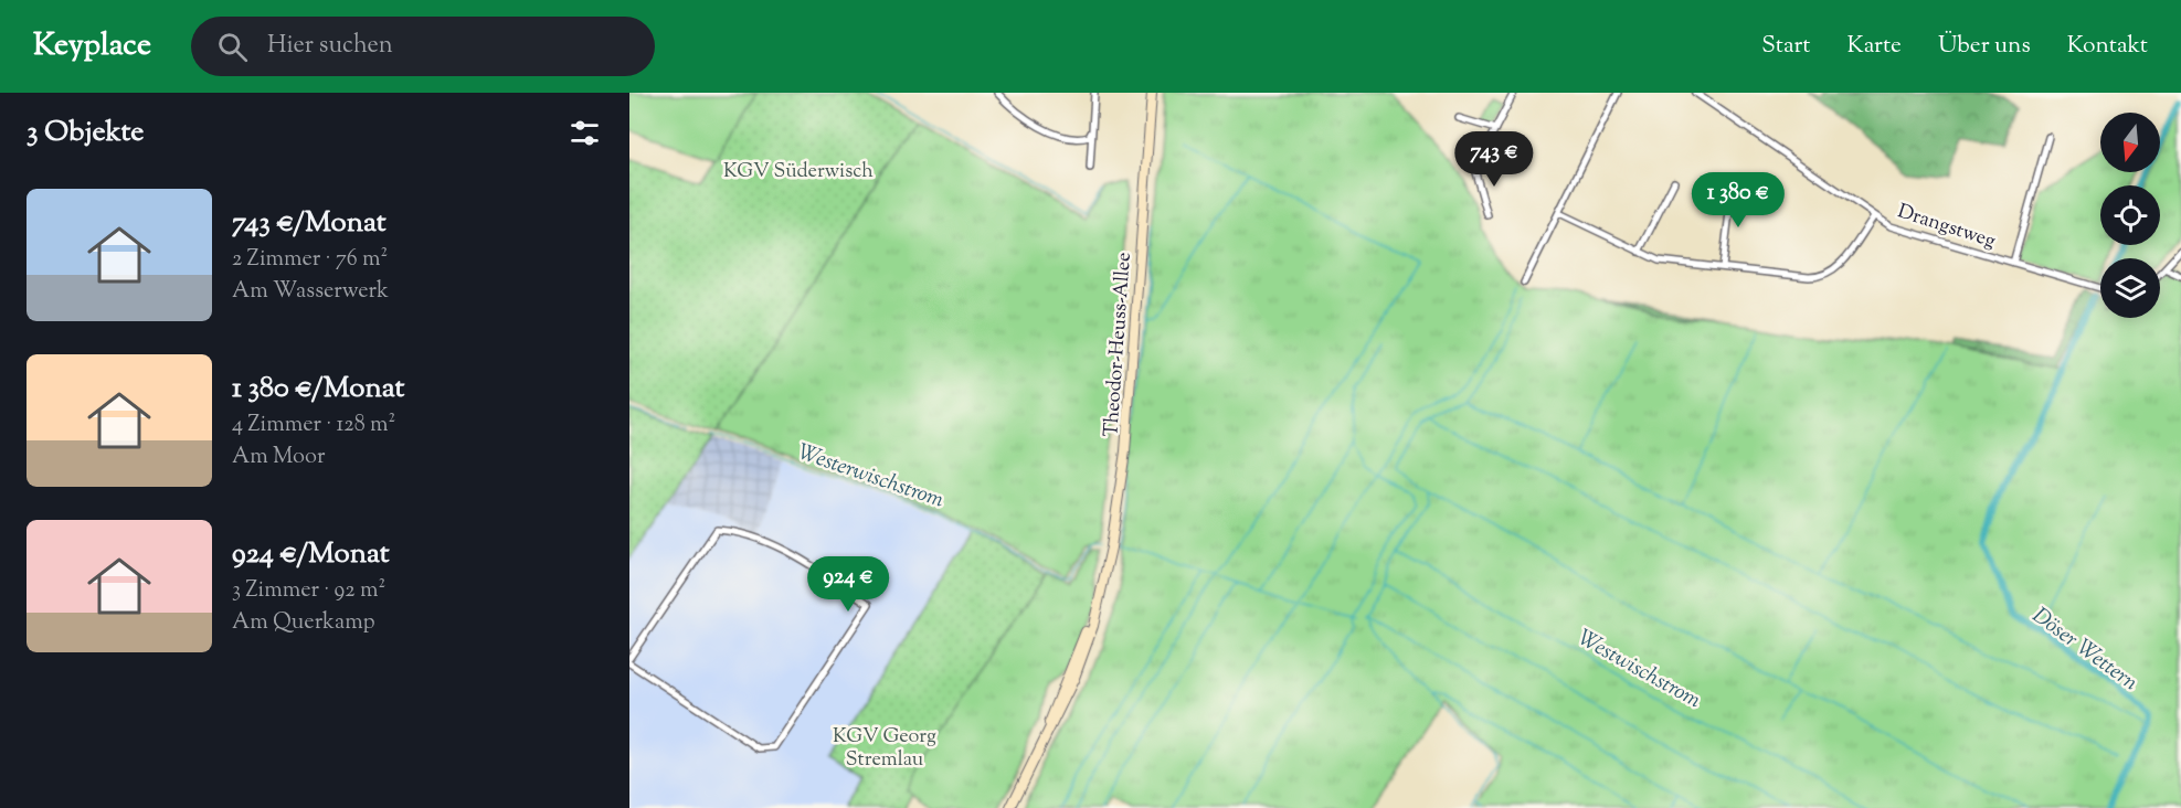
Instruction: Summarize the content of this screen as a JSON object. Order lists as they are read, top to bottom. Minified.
{"streets":{"street":["Drangstweg","Theodor-Heuss-Allee"]},"water":["Westerwischstrom","Döser Wettern","Westwischstrom"],"parks":["KGV Süderwisch","KGV Georg Stremlau"],"north":"bottom","page":{"header":"Keyplace","search":"Hier suchen","nav":["Start","Karte","Über uns","Kontakt"],"heading":"3 Objekte","price":["743 €","1 380 €","924 €"],"list":[{"name":"743 €/Monat","note":"2 Zimmer · 76 m² · Am Wasserwerk"},{"name":"1 380 €/Monat","note":"4 Zimmer · 128 m² · Am Moor"},{"name":"924 €/Monat","note":"3 Zimmer · 92 m² · Am Querkamp"}]}}
